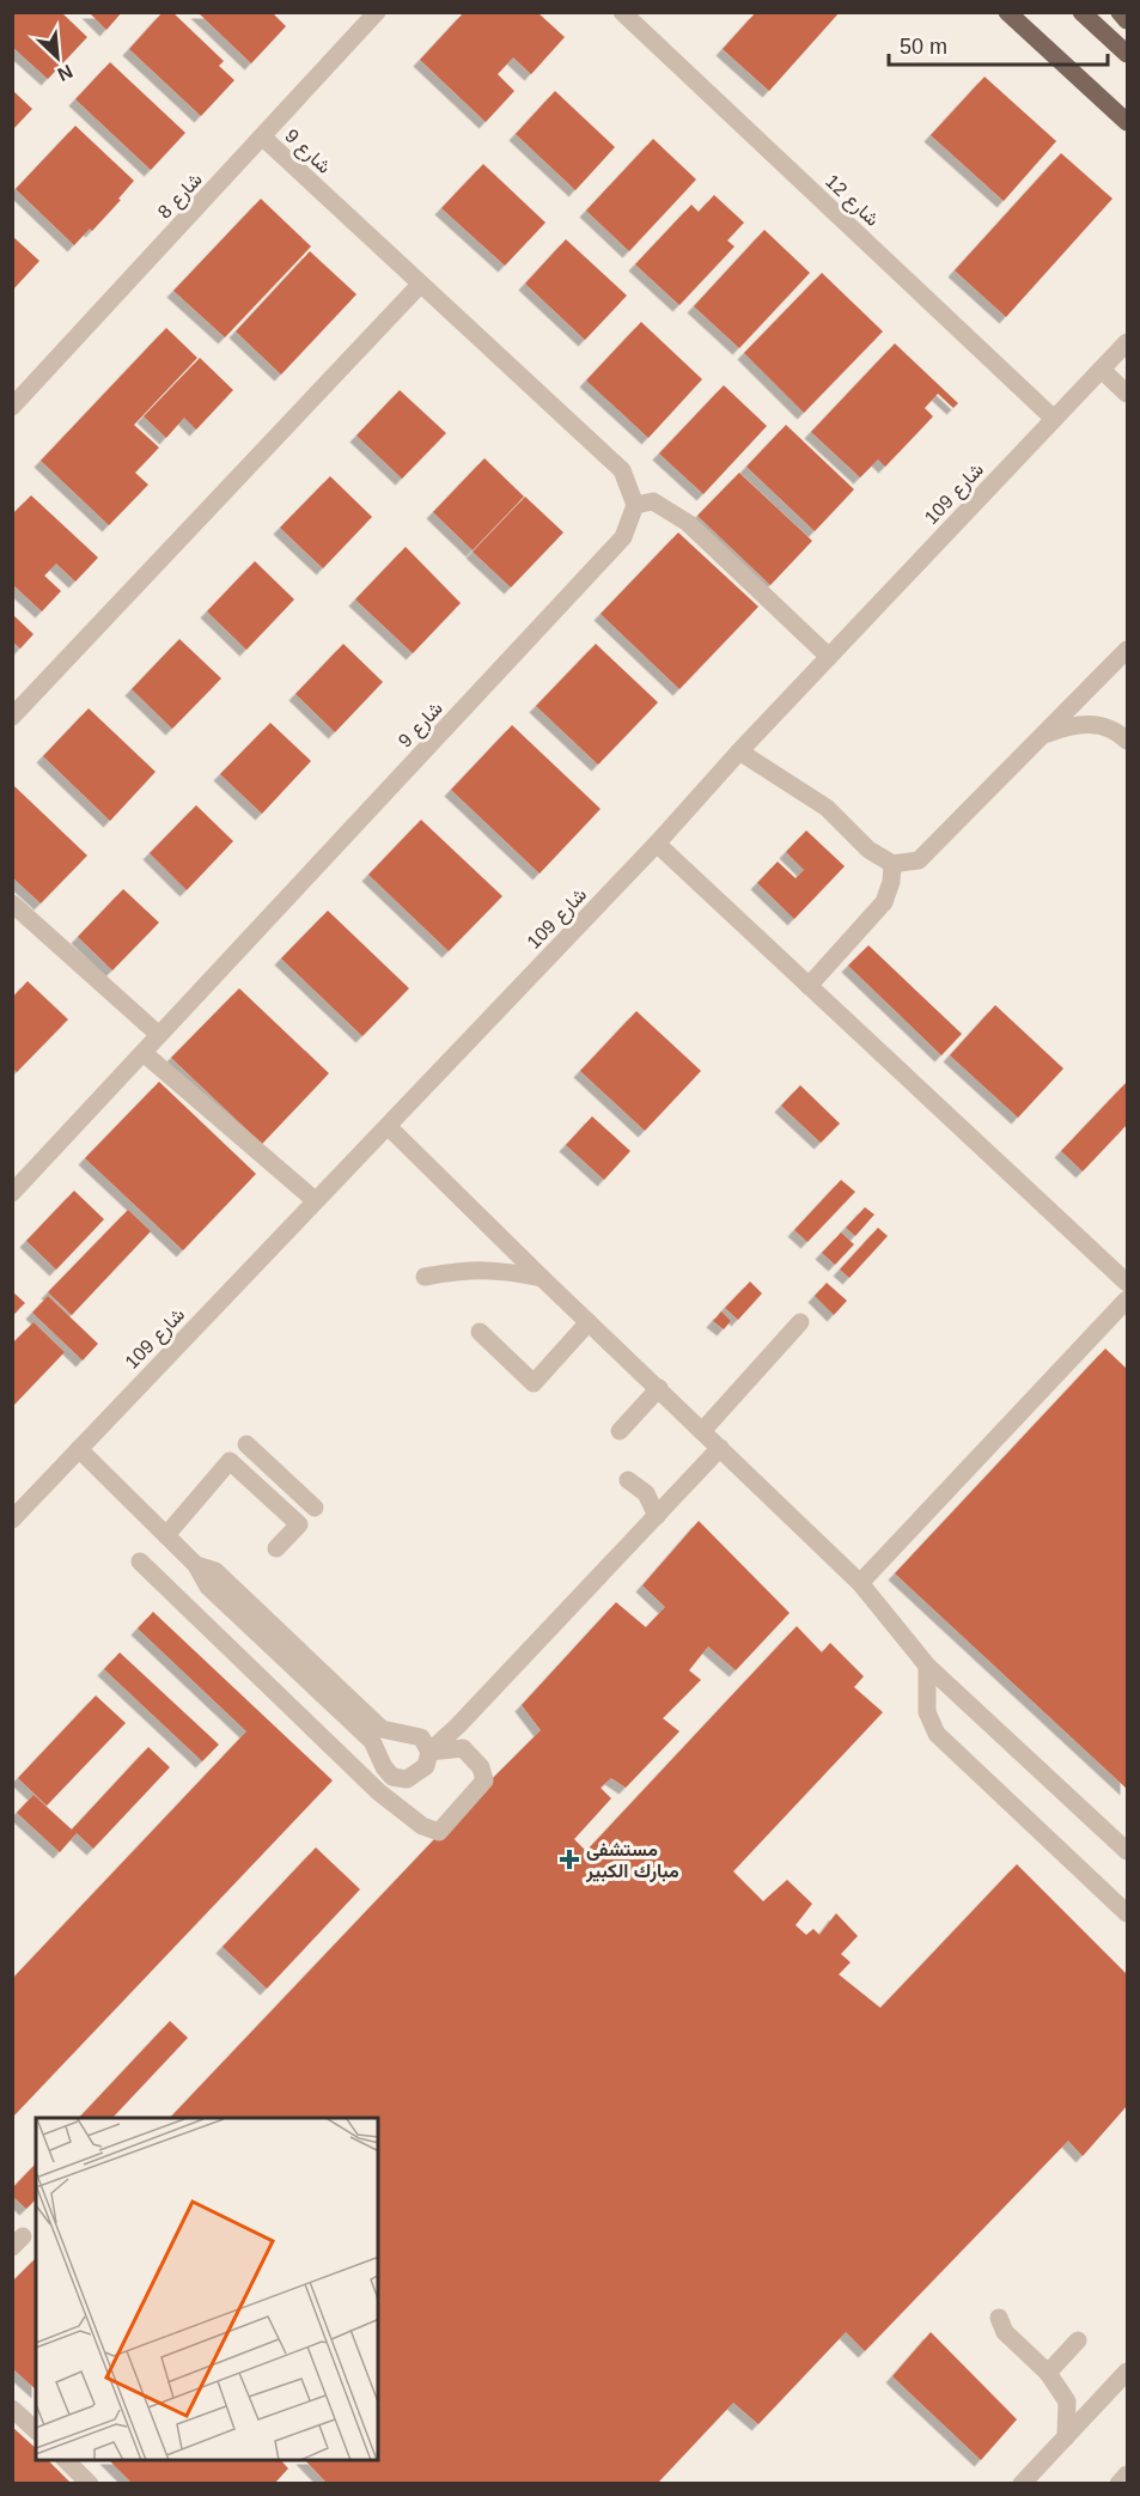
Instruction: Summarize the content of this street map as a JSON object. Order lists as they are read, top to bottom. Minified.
{"streets":{"street":["شارع 9","شارع 8","شارع 12","شارع 109"]},"crossings":[["شارع 9","شارع 8"],["شارع 12","شارع 109"]],"places":{"health":["مستشفى مبارك الكبير"]},"scale_bar":"50 m","north":"bottom right"}
